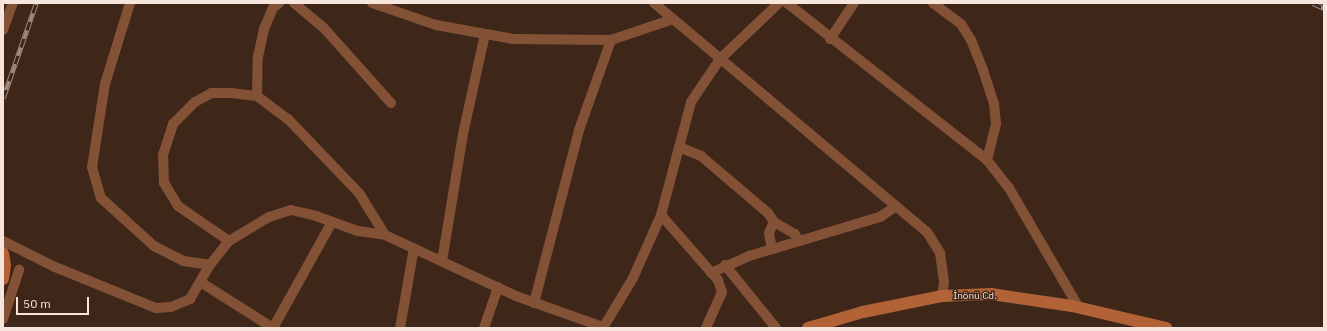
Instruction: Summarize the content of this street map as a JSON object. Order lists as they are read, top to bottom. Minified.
{"streets":{"street":["İnönü Cd."]},"scale_bar":"50 m"}
